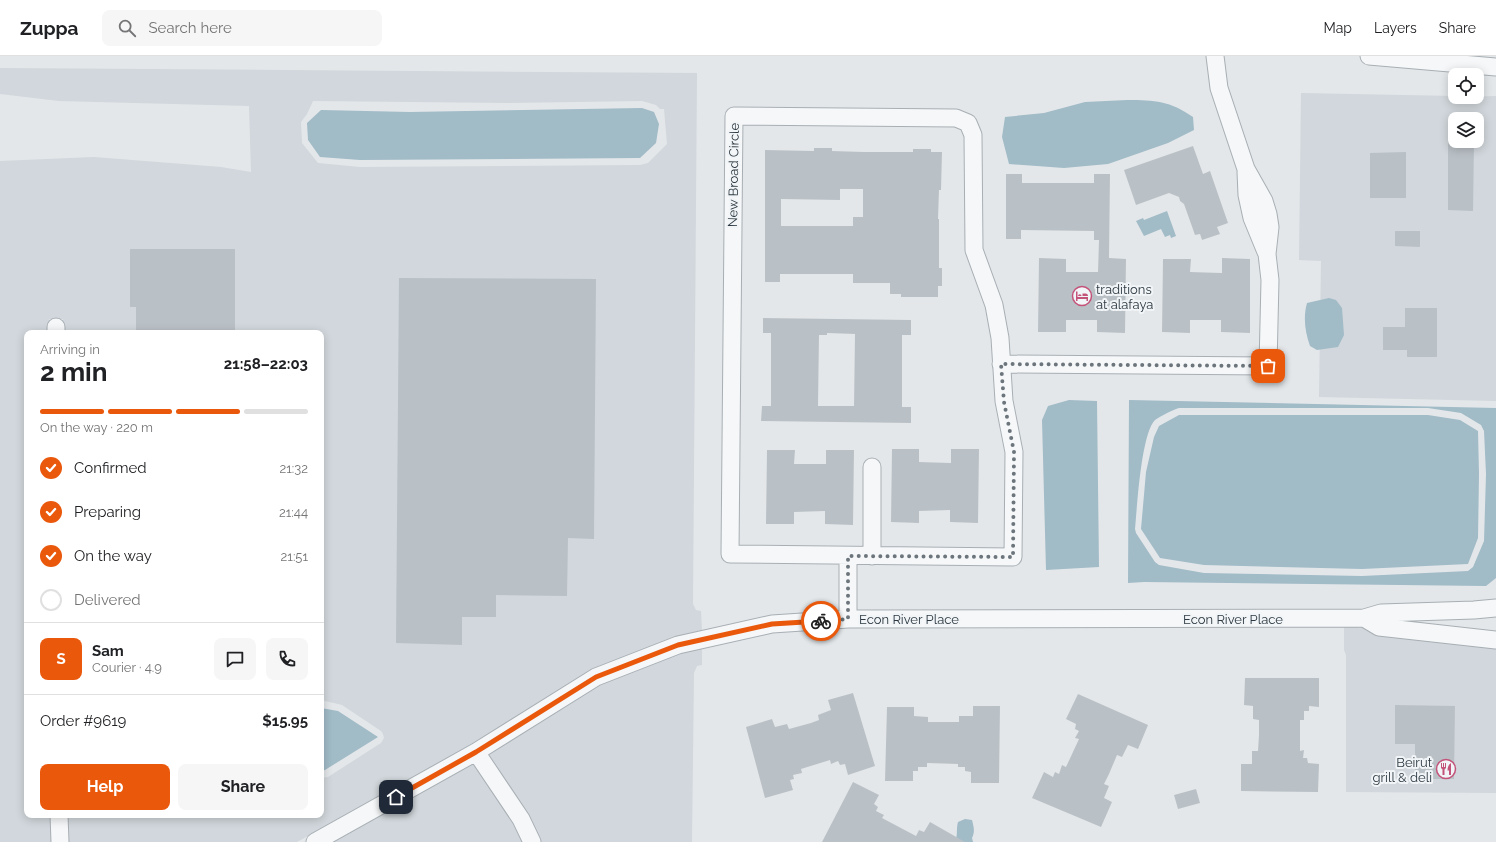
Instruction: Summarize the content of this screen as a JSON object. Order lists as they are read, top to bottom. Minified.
{"streets":{"street":["New Broad Circle","Econ River Place"]},"places":{"hotel":["traditions at alafaya"],"restaurant":["Beirut grill & deli"]},"page":{"header":"Zuppa","search":"Search here","nav":["Map","Layers","Share"],"heading":["2 min","Arriving in","21:58–22:03"],"panel":["Sam","Courier · 4.9","Order #9619","$15.95"],"bar":"On the way · 220 m","list":[["Confirmed","21:32"],["Preparing","21:44"],["On the way","21:51"],"Delivered"],"round":"S","buttons":["Help","Share"]}}
